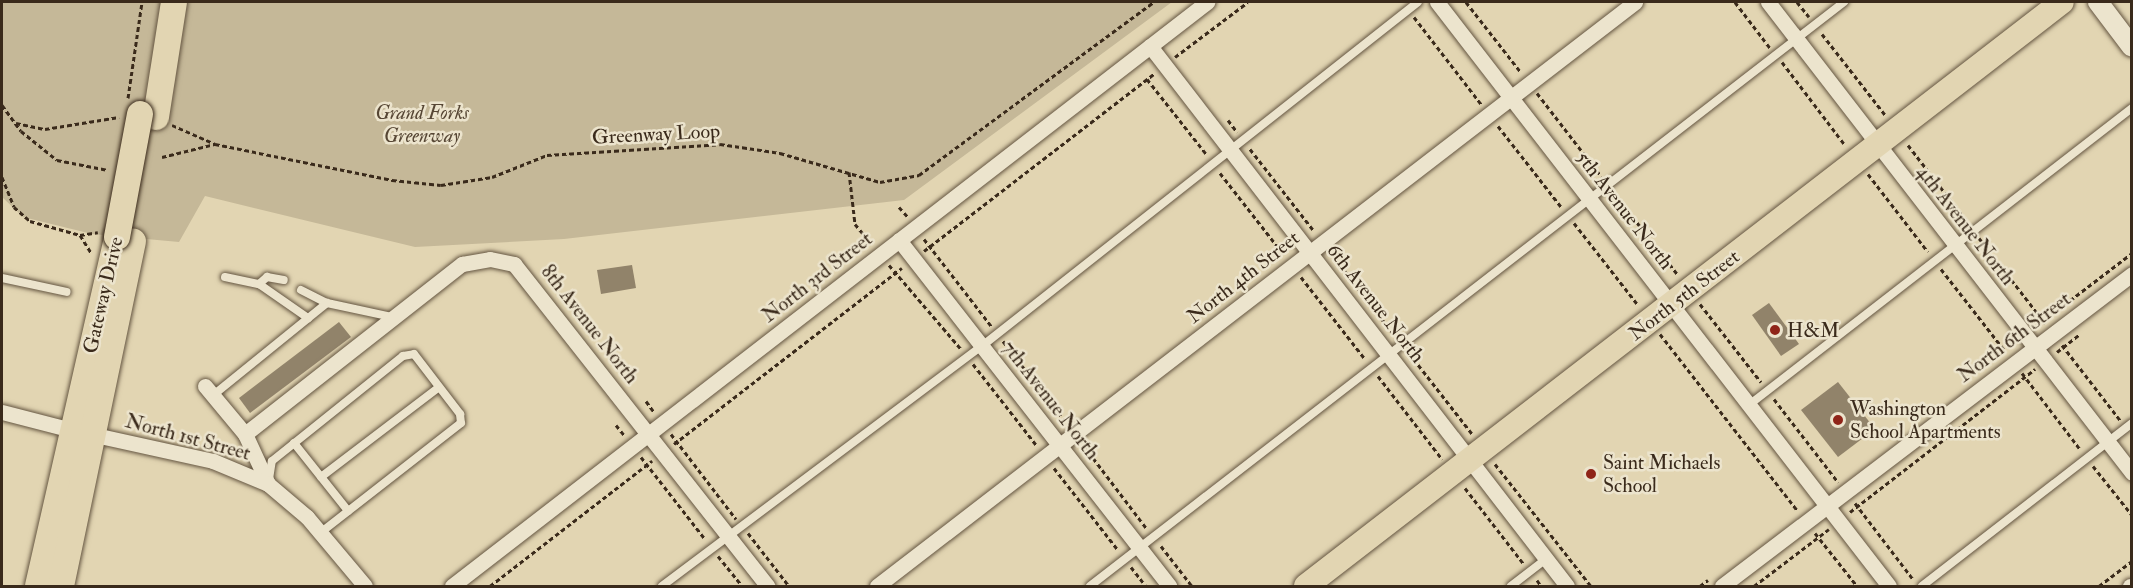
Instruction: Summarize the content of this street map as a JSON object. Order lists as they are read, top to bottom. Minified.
{"streets":{"highway":["Gateway Drive"],"main road":["North 5th Street"],"street":["5th Avenue North","4th Avenue North","North 3rd Street","North 4th Street","6th Avenue North","8th Avenue North","North 6th Street","7th Avenue North","North 1st Street"],"path":["Greenway Loop"]},"crossings":[["Greenway Loop","Gateway Drive"],["5th Avenue North","North 4th Street"],["5th Avenue North","North 5th Street"],["5th Avenue North","North 6th Street"],["4th Avenue North","North 5th Street"],["4th Avenue North","North 6th Street"],["North 3rd Street","6th Avenue North"],["North 3rd Street","8th Avenue North"],["North 3rd Street","7th Avenue North"],["North 4th Street","6th Avenue North"],["North 4th Street","7th Avenue North"],["Gateway Drive","North 1st Street"],["North 5th Street","6th Avenue North"]],"parks":["Grand Forks Greenway"],"places":["H&M","Washington School Apartments","Saint Michaels School"]}
